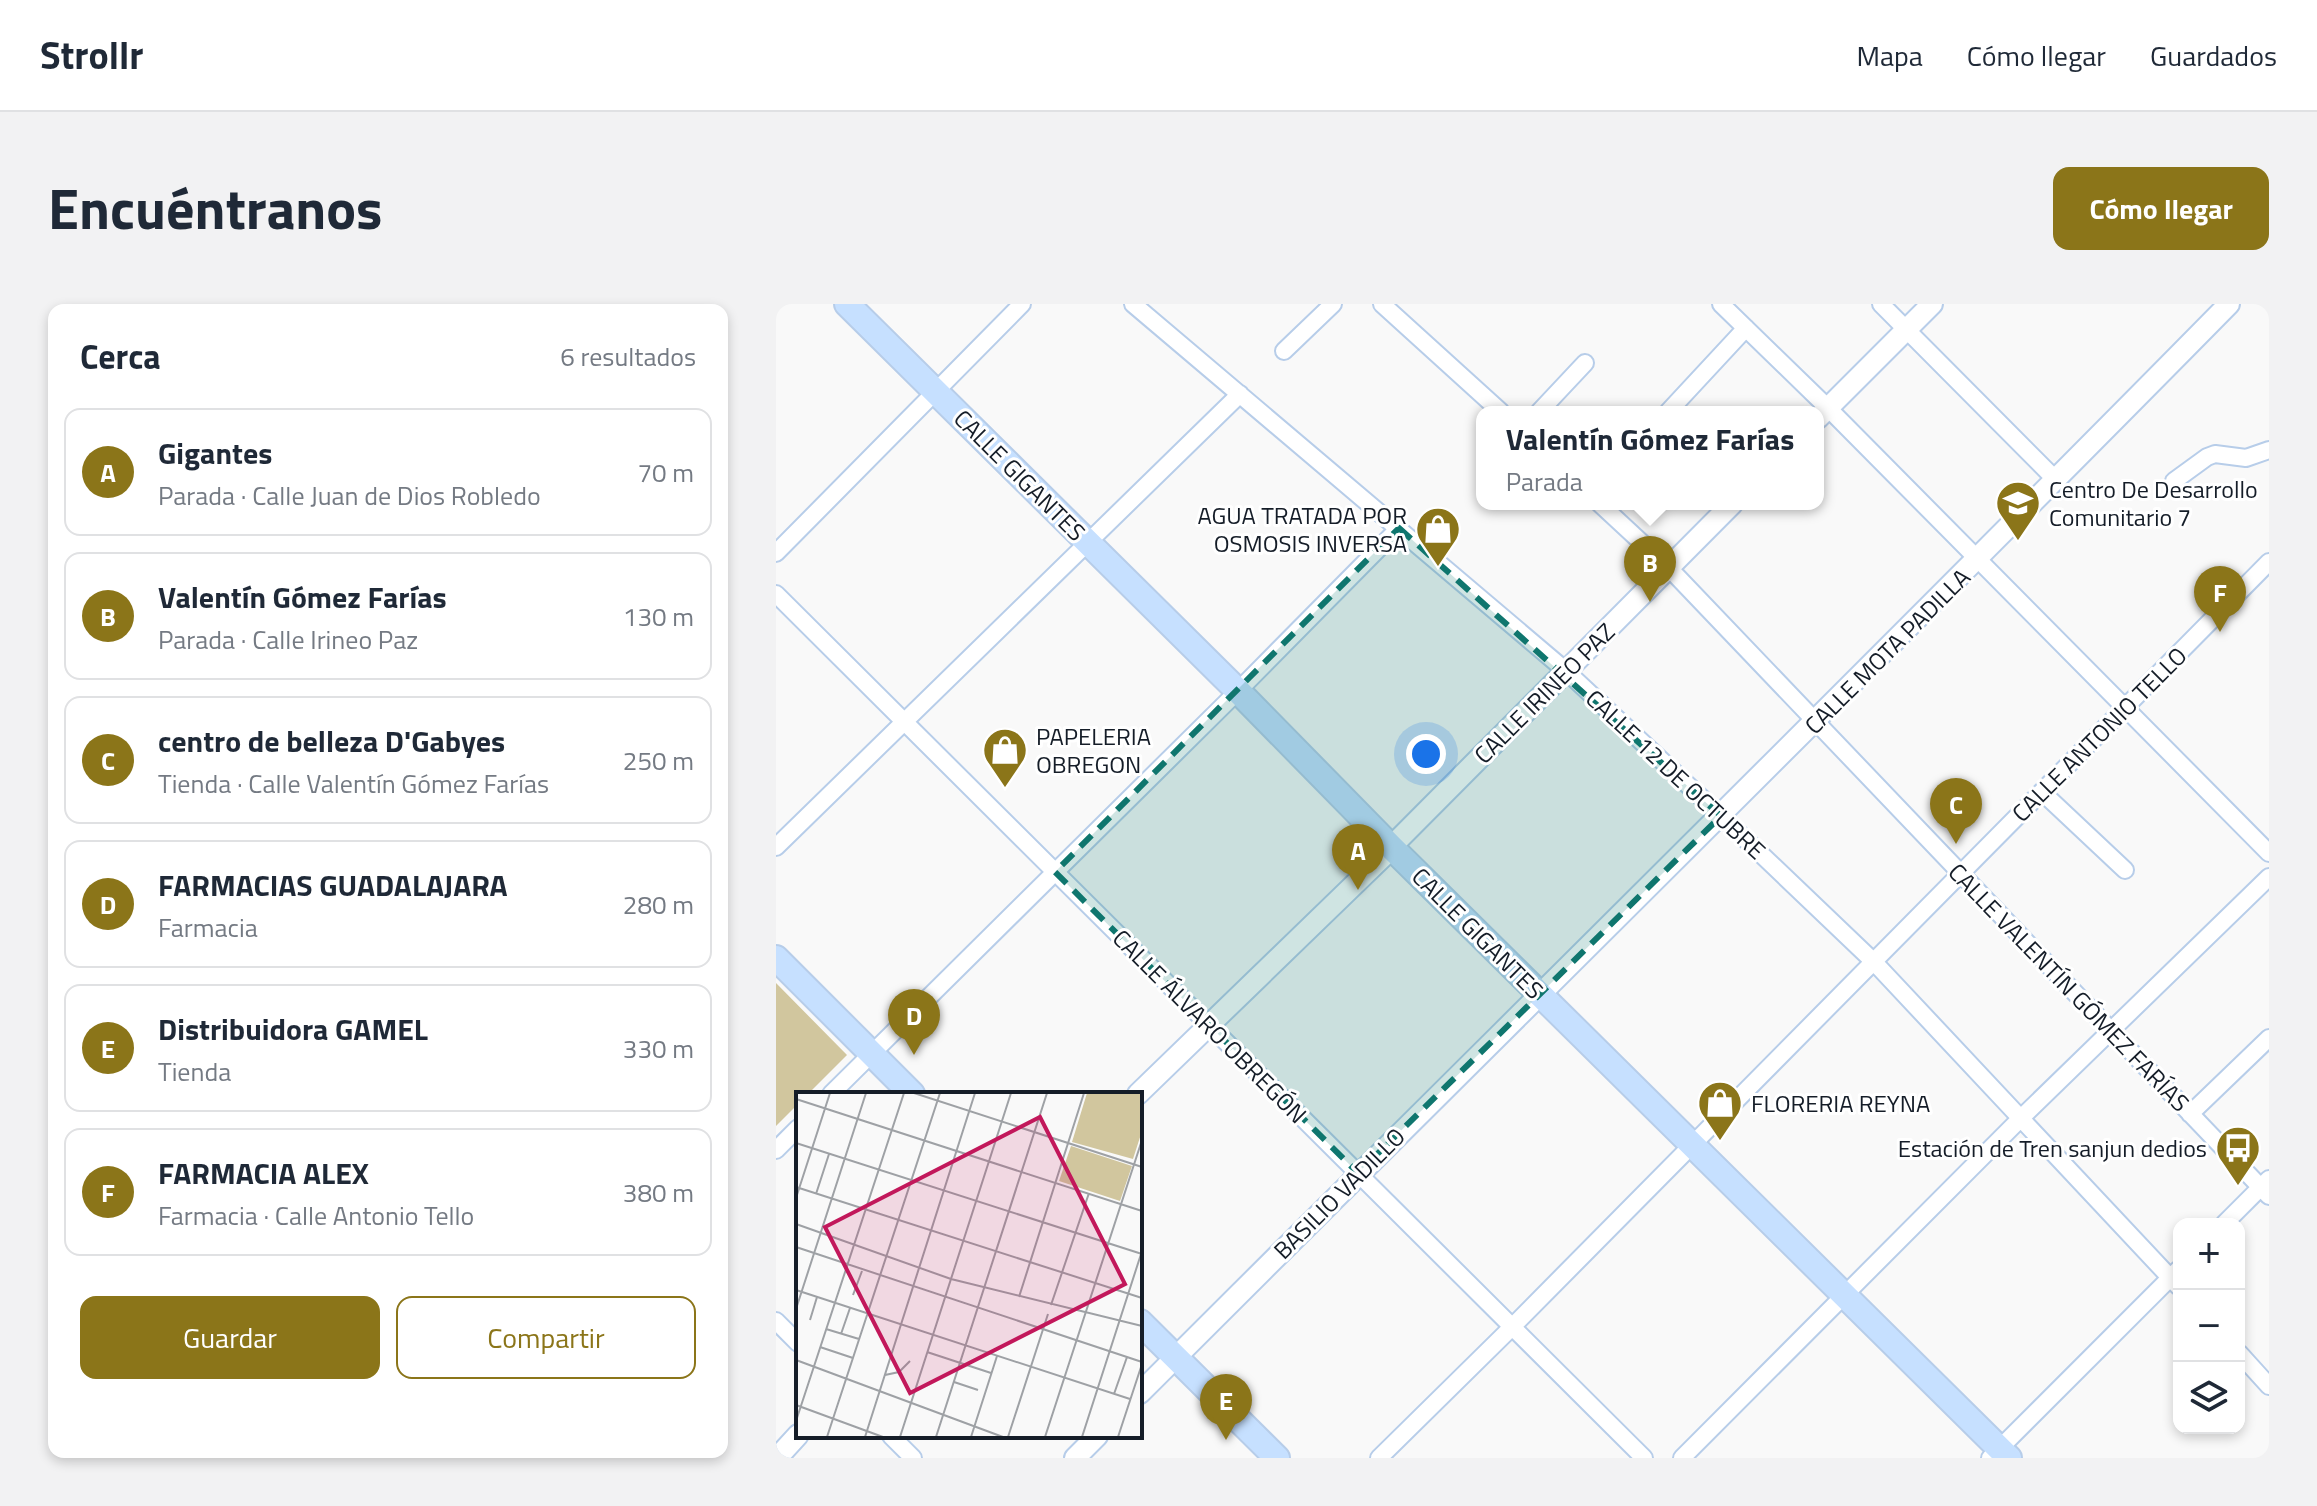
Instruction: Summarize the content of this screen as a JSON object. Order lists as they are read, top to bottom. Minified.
{"streets":{"main road":["CALLE GIGANTES"],"street":["CALLE MOTA PADILLA","CALLE IRINEO PAZ","CALLE ANTONIO TELLO","CALLE 12 DE OCTUBRE","CALLE VALENTÍN GÓMEZ FARÍAS","CALLE ÁLVARO OBREGÓN","BASILIO VADILLO"]},"crossings":[["CALLE GIGANTES","CALLE MOTA PADILLA"],["CALLE GIGANTES","CALLE IRINEO PAZ"],["CALLE GIGANTES","CALLE ANTONIO TELLO"],["CALLE GIGANTES","BASILIO VADILLO"],["CALLE MOTA PADILLA","CALLE 12 DE OCTUBRE"],["CALLE MOTA PADILLA","CALLE VALENTÍN GÓMEZ FARÍAS"],["CALLE MOTA PADILLA","BASILIO VADILLO"],["CALLE IRINEO PAZ","CALLE 12 DE OCTUBRE"],["CALLE IRINEO PAZ","CALLE VALENTÍN GÓMEZ FARÍAS"],["CALLE IRINEO PAZ","CALLE ÁLVARO OBREGÓN"],["CALLE ANTONIO TELLO","CALLE 12 DE OCTUBRE"],["CALLE ANTONIO TELLO","CALLE VALENTÍN GÓMEZ FARÍAS"],["CALLE ANTONIO TELLO","CALLE ÁLVARO OBREGÓN"],["CALLE ÁLVARO OBREGÓN","BASILIO VADILLO"]],"places":{"school or university":["Centro De Desarrollo Comunitario 7"],"shop":["AGUA TRATADA POR OSMOSIS INVERSA","PAPELERIA OBREGON","FLORERIA REYNA"],"bus stop":["Estación de Tren sanjun dedios"]},"page":{"header":"Strollr","nav":["Mapa","Cómo llegar","Guardados"],"title":"Encuéntranos","buttons":["Cómo llegar",["Guardar","Compartir"]],"heading":["Cerca","6 resultados"],"popup":["Valentín Gómez Farías","Parada"],"list":[{"mark":"A","name":"Gigantes","note":"Parada · Calle Juan de Dios Robledo","value":"70 m"},{"mark":"B","name":"Valentín Gómez Farías","note":"Parada · Calle Irineo Paz","value":"130 m"},{"mark":"C","name":"centro de belleza D'Gabyes","note":"Tienda · Calle Valentín Gómez Farías","value":"250 m"},{"mark":"D","name":"FARMACIAS GUADALAJARA","note":"Farmacia","value":"280 m"},{"mark":"E","name":"Distribuidora GAMEL","note":"Tienda","value":"330 m"},{"mark":"F","name":"FARMACIA ALEX","note":"Farmacia · Calle Antonio Tello","value":"380 m"}],"pins":["B","F","C","A","D","E"],"map_buttons":["+","−"]}}
